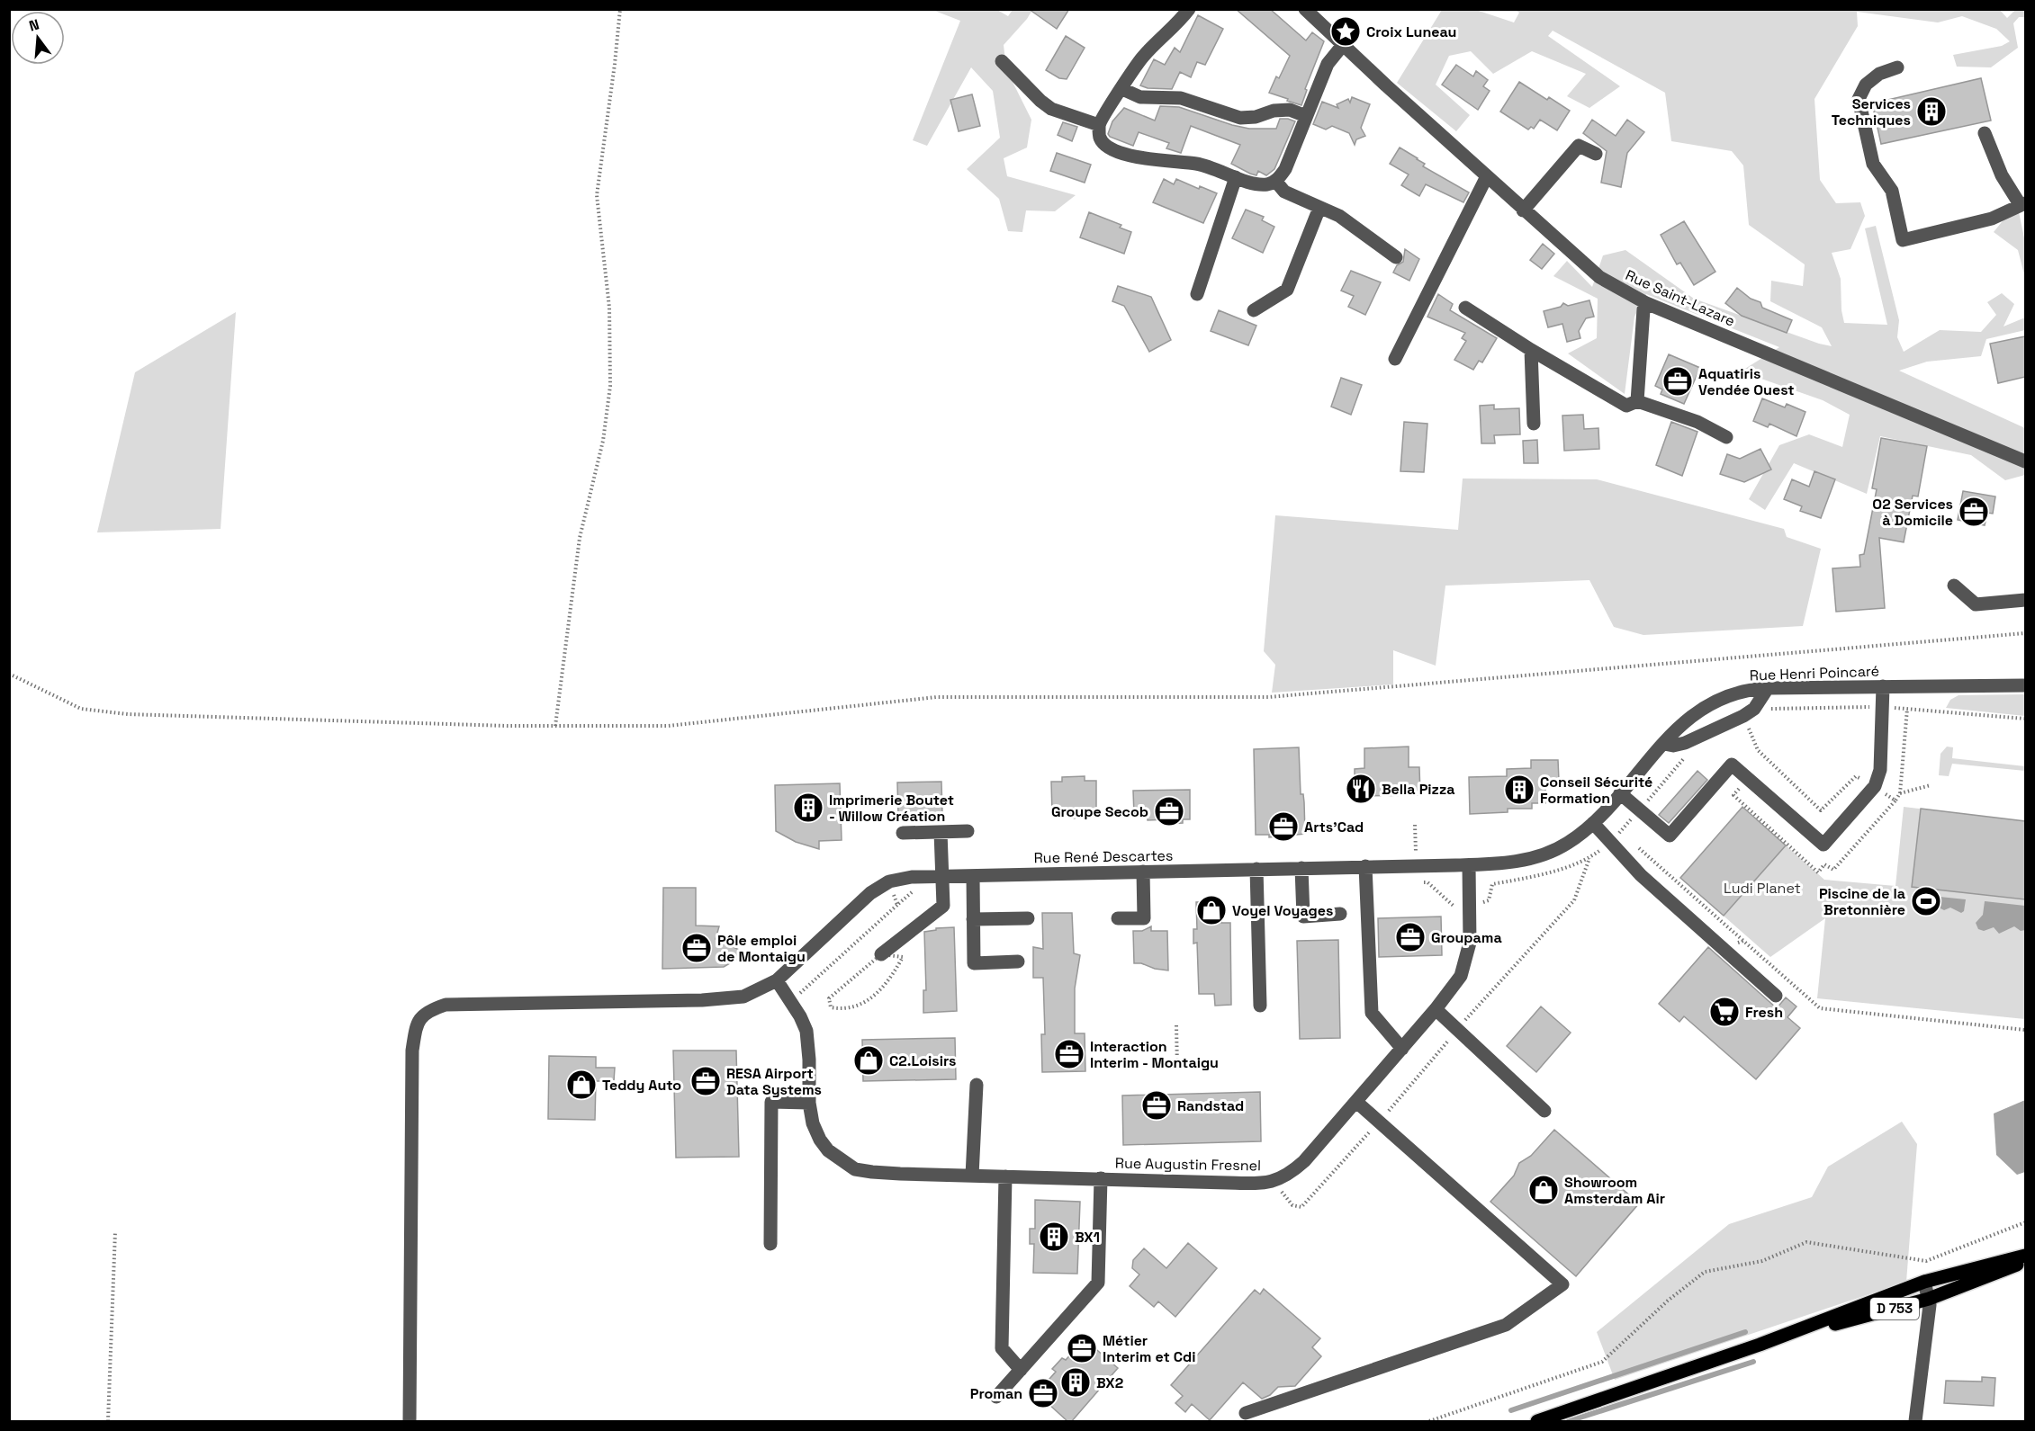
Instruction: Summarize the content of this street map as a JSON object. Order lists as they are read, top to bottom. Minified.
{"streets":{"main road":["D 753"],"street":["Rue Saint-Lazare","Rue Henri Poincaré","Rue René Descartes","Rue Augustin Fresnel"]},"crossings":[["Rue René Descartes","Rue Augustin Fresnel"]],"parks":["Ludi Planet"],"places":{"place":["Croix Luneau"],"building":["Services Techniques","Conseil Sécurité Formation","Imprimerie Boutet - Willow Création","BX1","BX2"],"office":["Aquatiris Vendée Ouest","O2 Services à Domicile","Groupe Secob","Arts'Cad","Groupama","Pôle emploi de Montaigu","Interaction Interim - Montaigu","RESA Airport Data Systems","Randstad","Métier Interim et Cdi","Proman"],"restaurant":["Bella Pizza"],"sports":["Piscine de la Bretonnière"],"shop":["Voyel Voyages","C2.Loisirs","Teddy Auto","Showroom Amsterdam Air"],"supermarket":["Fresh"]},"north":"top"}
